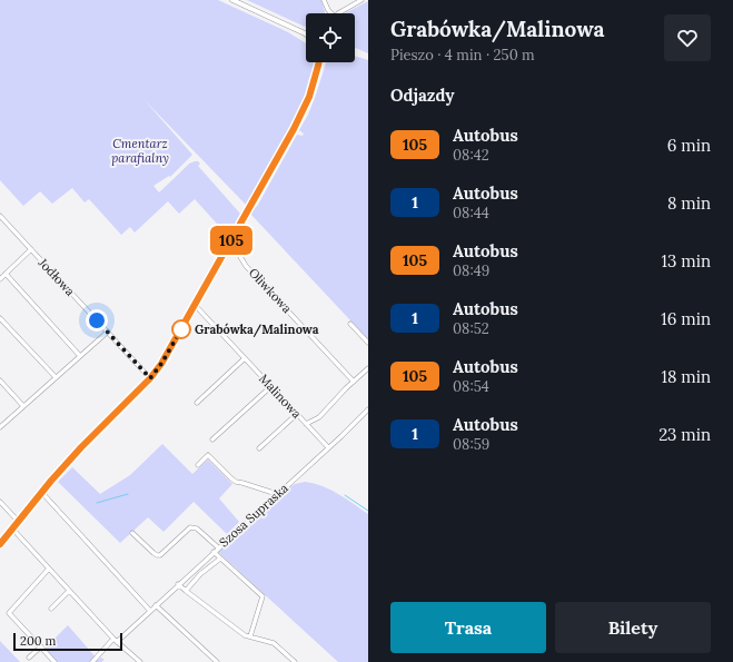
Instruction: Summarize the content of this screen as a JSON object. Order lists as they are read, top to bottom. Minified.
{"streets":{"street":["Jodłowa","Oliwkowa","Malinowa","Szosa Supraska"]},"crossings":[["Malinowa","Szosa Supraska"]],"parks":["Cmentarz parafialny"],"places":["Grabówka/Malinowa"],"lines":["bus line 105"],"scale_bar":"200 m","page":{"on_map":"105","heading":[["Grabówka/Malinowa","Pieszo · 4 min · 250 m"],"Odjazdy"],"list":[{"mark":"105","name":"Autobus","note":"08:42","value":"6 min"},{"mark":"1","name":"Autobus","note":"08:44","value":"8 min"},{"mark":"105","name":"Autobus","note":"08:49","value":"13 min"},{"mark":"1","name":"Autobus","note":"08:52","value":"16 min"},{"mark":"105","name":"Autobus","note":"08:54","value":"18 min"},{"mark":"1","name":"Autobus","note":"08:59","value":"23 min"}],"buttons":["Trasa","Bilety"],"scale":"200 m"}}
